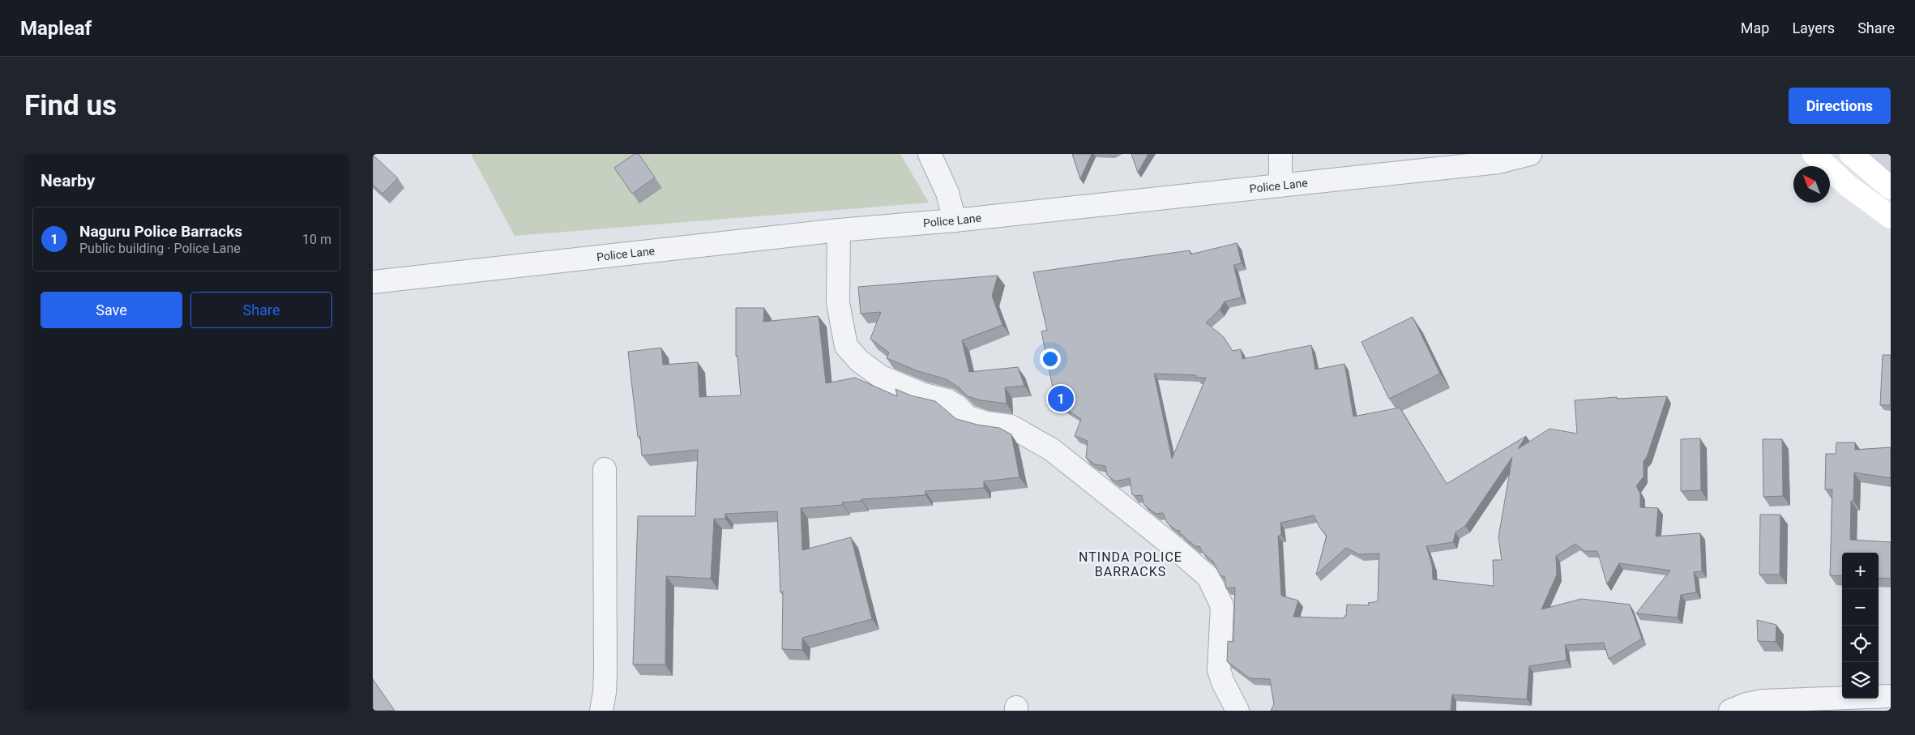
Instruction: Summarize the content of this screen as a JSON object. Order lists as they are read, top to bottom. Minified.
{"streets":{"street":["Police Lane"]},"districts":["NTINDA POLICE BARRACKS"],"north":"top left","page":{"header":"Mapleaf","nav":["Map","Layers","Share"],"buttons":["Directions",["Save","Share"]],"title":"Find us","heading":"Nearby","list":[{"mark":"1","name":"Naguru Police Barracks","note":"Public building · Police Lane","value":"10 m"}],"pins":"1","map_buttons":["+","−"]}}
